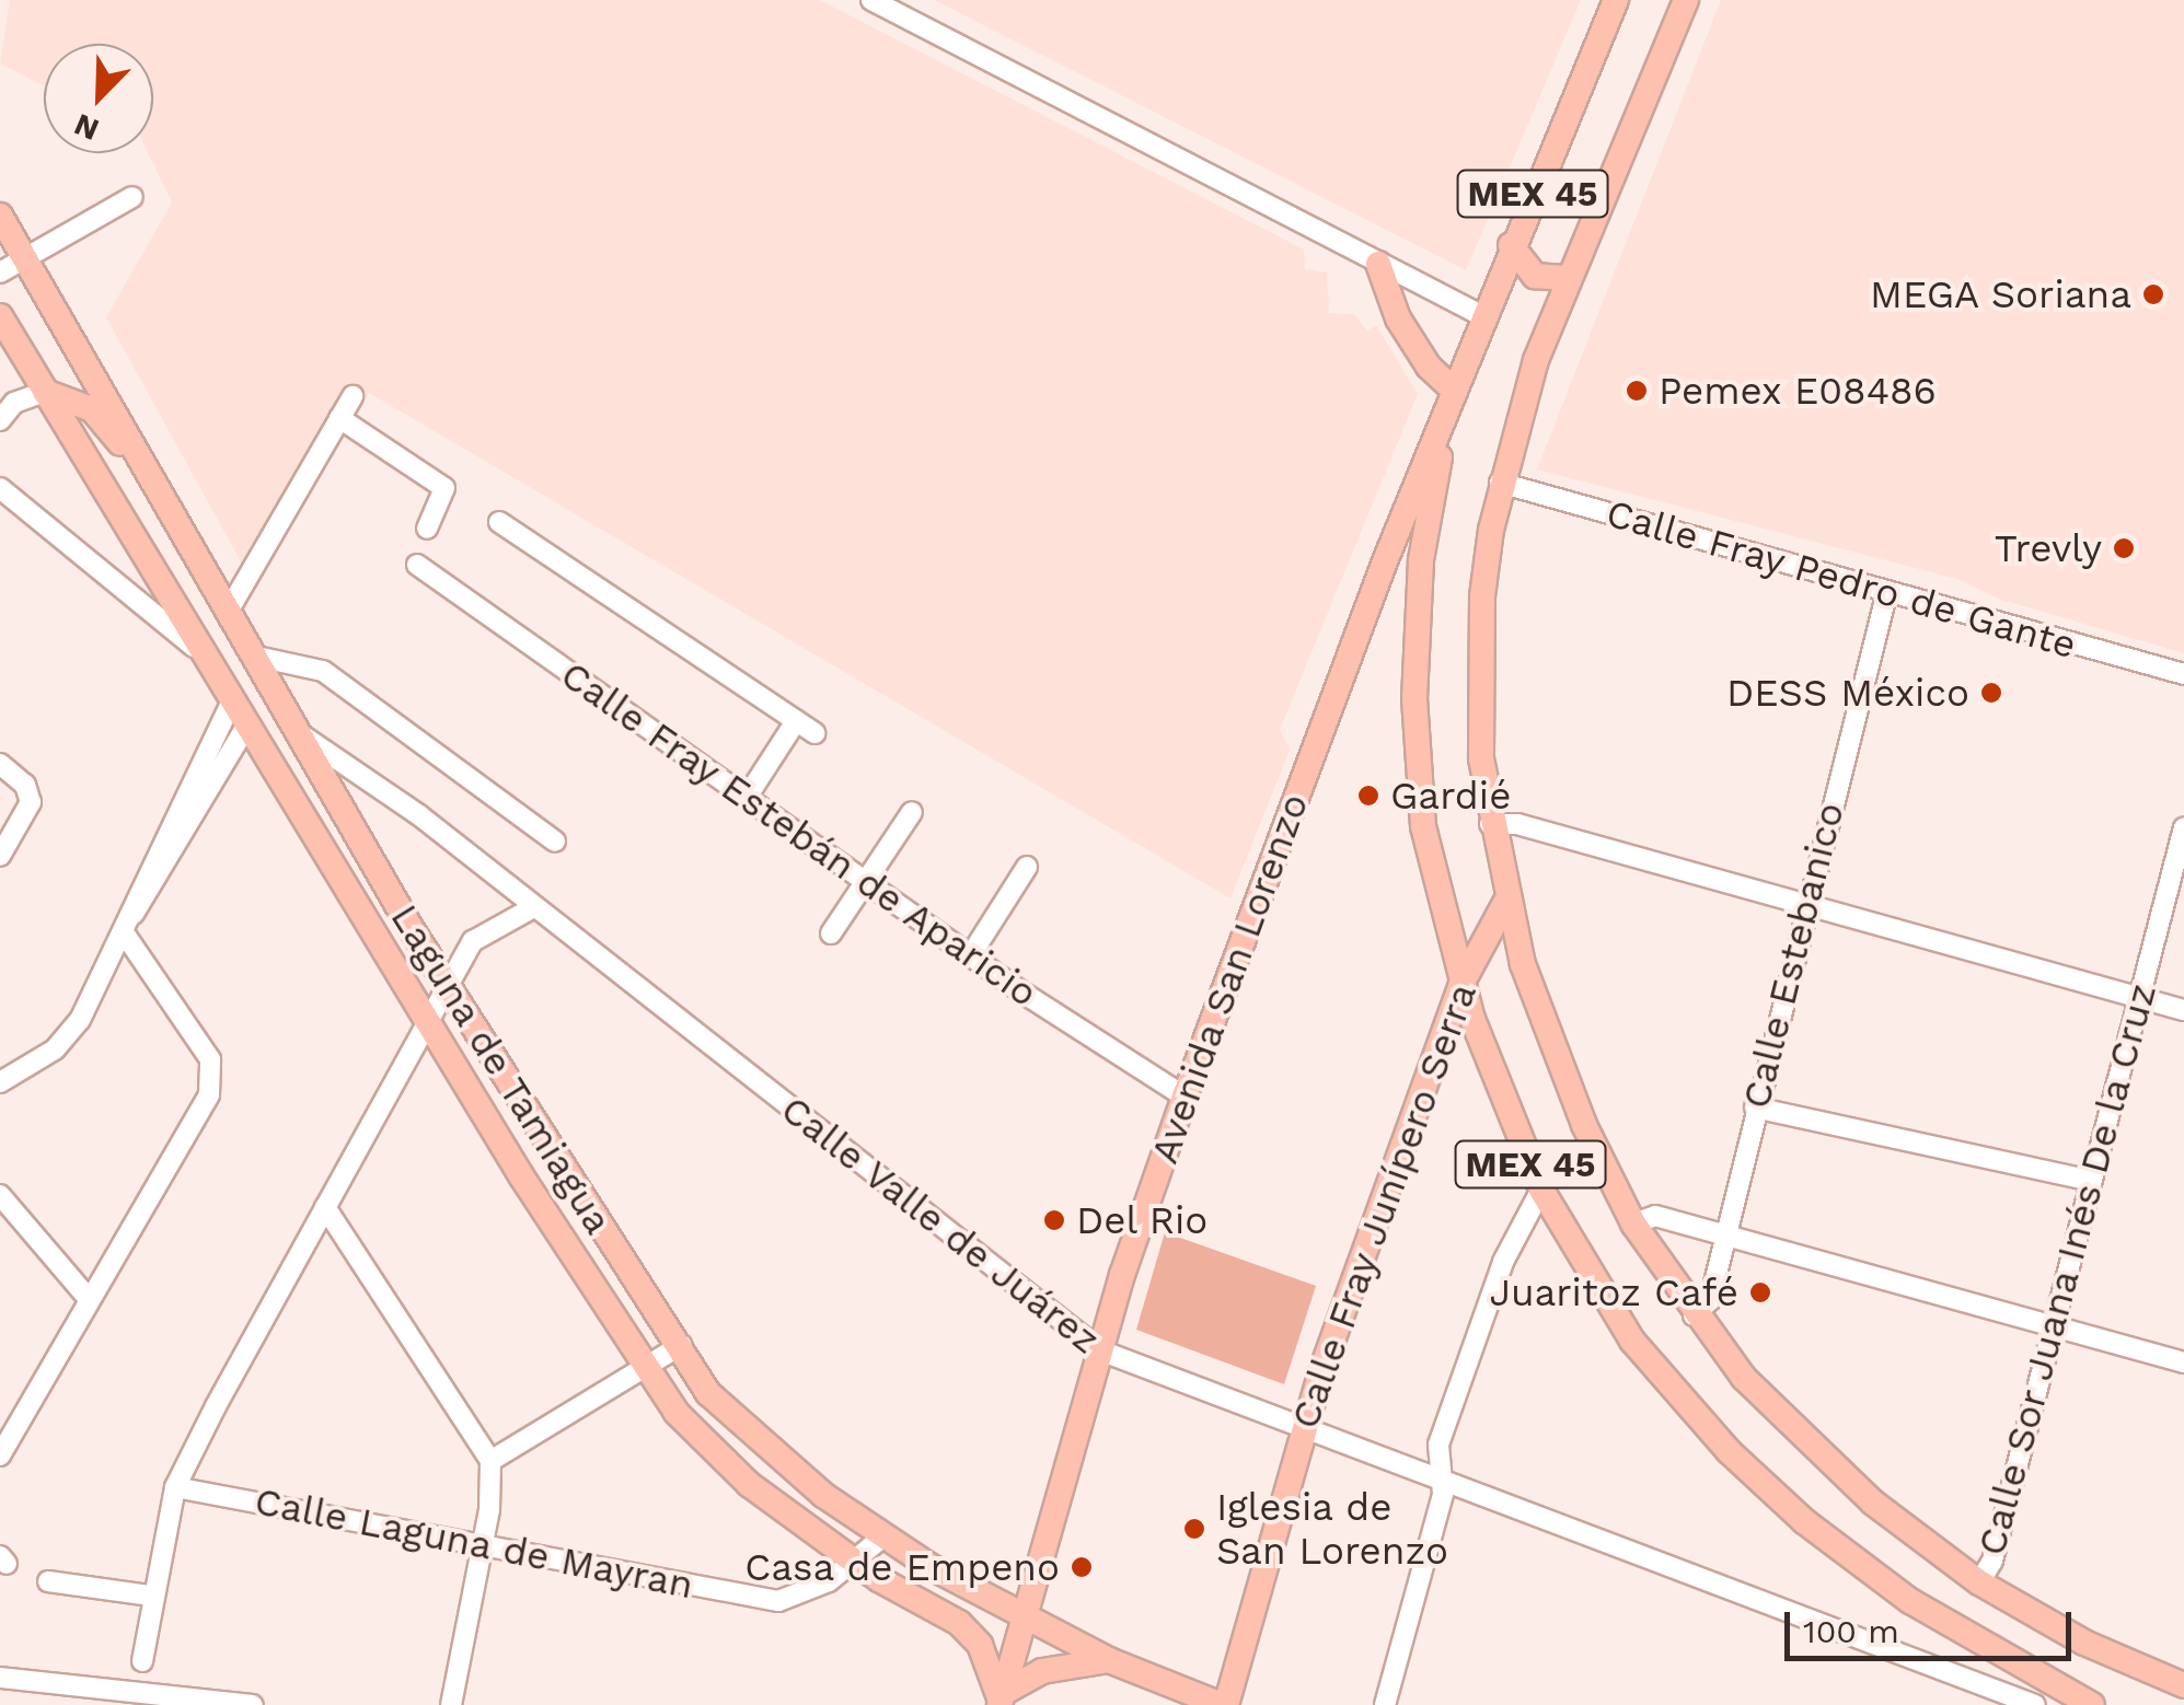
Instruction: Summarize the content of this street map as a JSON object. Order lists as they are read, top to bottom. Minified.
{"streets":{"main road":["MEX 45","Avenida San Lorenzo","Laguna de Tamiagua","Calle Fray Junípero Serra"],"street":["Calle Fray Pedro de Gante","Calle Fray Estebán de Aparicio","Calle Estebanico","Calle Valle de Juárez","Calle Sor Juana Inés De la Cruz","Calle Laguna de Mayran"]},"crossings":[["MEX 45","Calle Fray Pedro de Gante"],["MEX 45","Calle Estebanico"],["MEX 45","Avenida San Lorenzo"],["MEX 45","Calle Fray Junípero Serra"],["MEX 45","Calle Sor Juana Inés De la Cruz"],["Calle Fray Pedro de Gante","Calle Estebanico"],["Calle Fray Estebán de Aparicio","Avenida San Lorenzo"],["Avenida San Lorenzo","Laguna de Tamiagua"],["Avenida San Lorenzo","Calle Valle de Juárez"],["Laguna de Tamiagua","Calle Fray Junípero Serra"],["Laguna de Tamiagua","Calle Valle de Juárez"],["Laguna de Tamiagua","Calle Laguna de Mayran"],["Calle Fray Junípero Serra","Calle Valle de Juárez"]],"places":["MEGA Soriana","Pemex E08486","Trevly","DESS México","Gardié","Del Rio","Juaritoz Café","Iglesia de San Lorenzo","Casa de Empeno"],"scale_bar":"100 m","north":"bottom left"}
